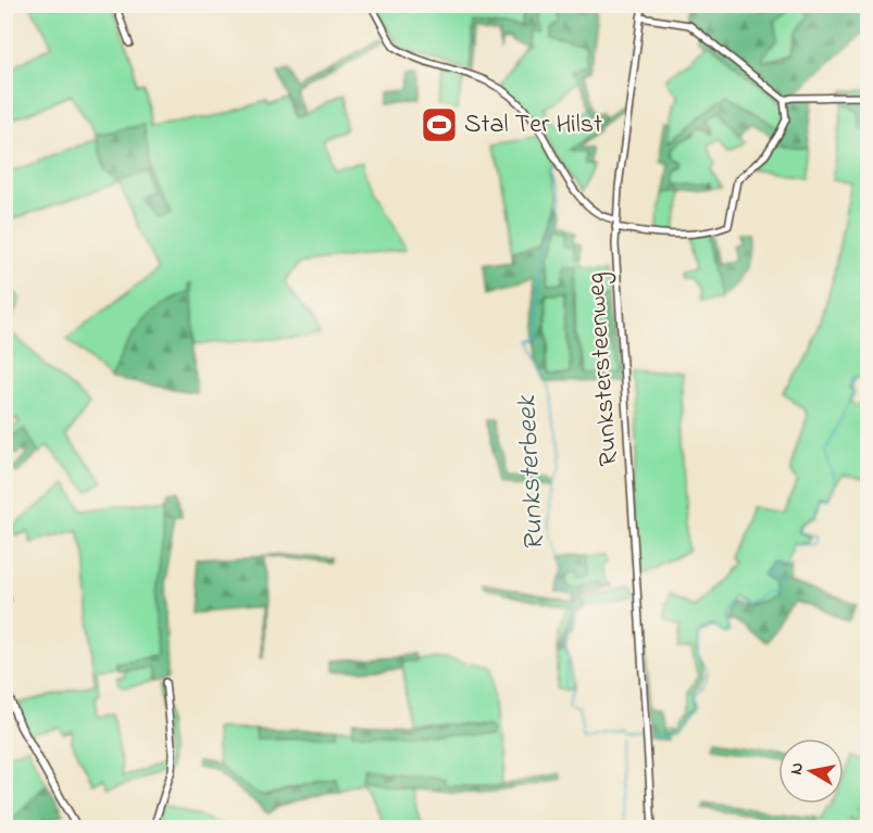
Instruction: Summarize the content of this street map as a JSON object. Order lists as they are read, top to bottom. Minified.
{"streets":{"street":["Runkstersteenweg"]},"water":["Runksterbeek"],"places":{"sports":["Stal Ter Hilst"]},"north":"left"}
